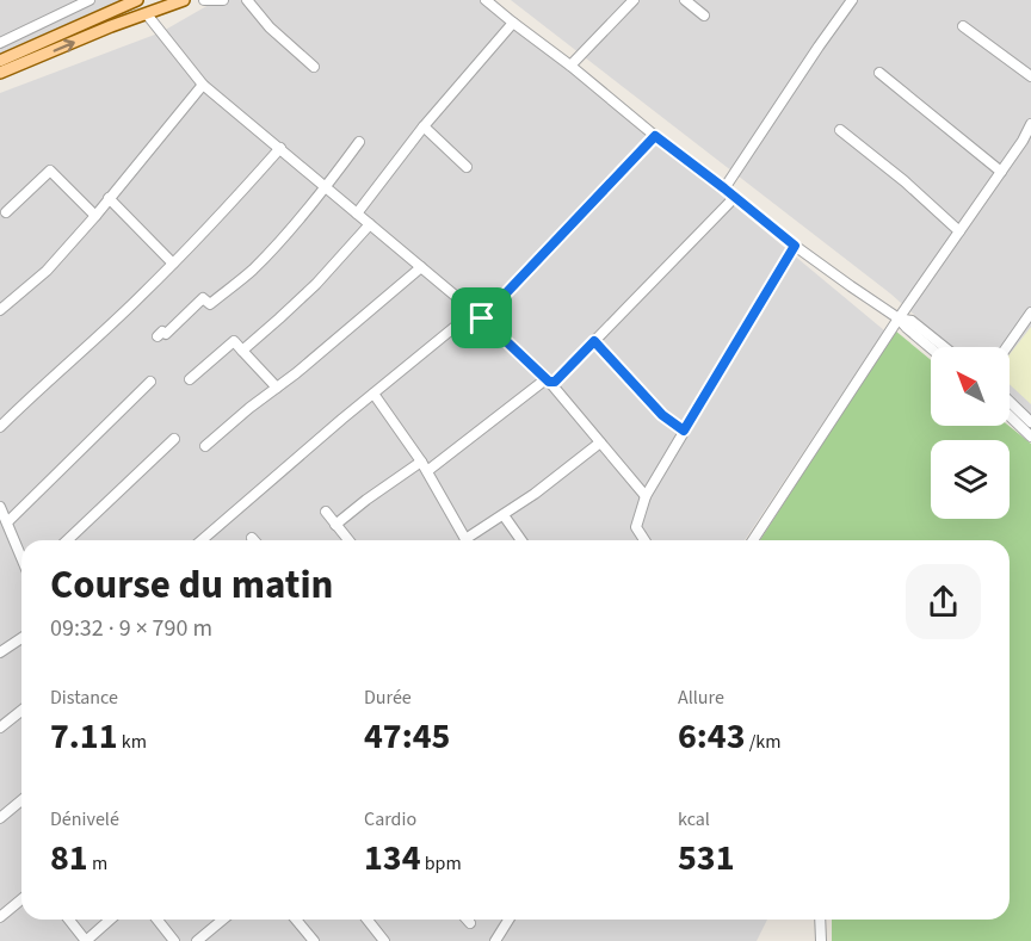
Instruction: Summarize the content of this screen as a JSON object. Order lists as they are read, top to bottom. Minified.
{"north":"top left","page":{"heading":["Course du matin","09:32 · 9 × 790 m"],"stats":[["Distance","7.11 km"],["Durée","47:45"],["Allure","6:43 /km"],["Dénivelé","81 m"],["Cardio","134 bpm"],["kcal","531"]]}}
